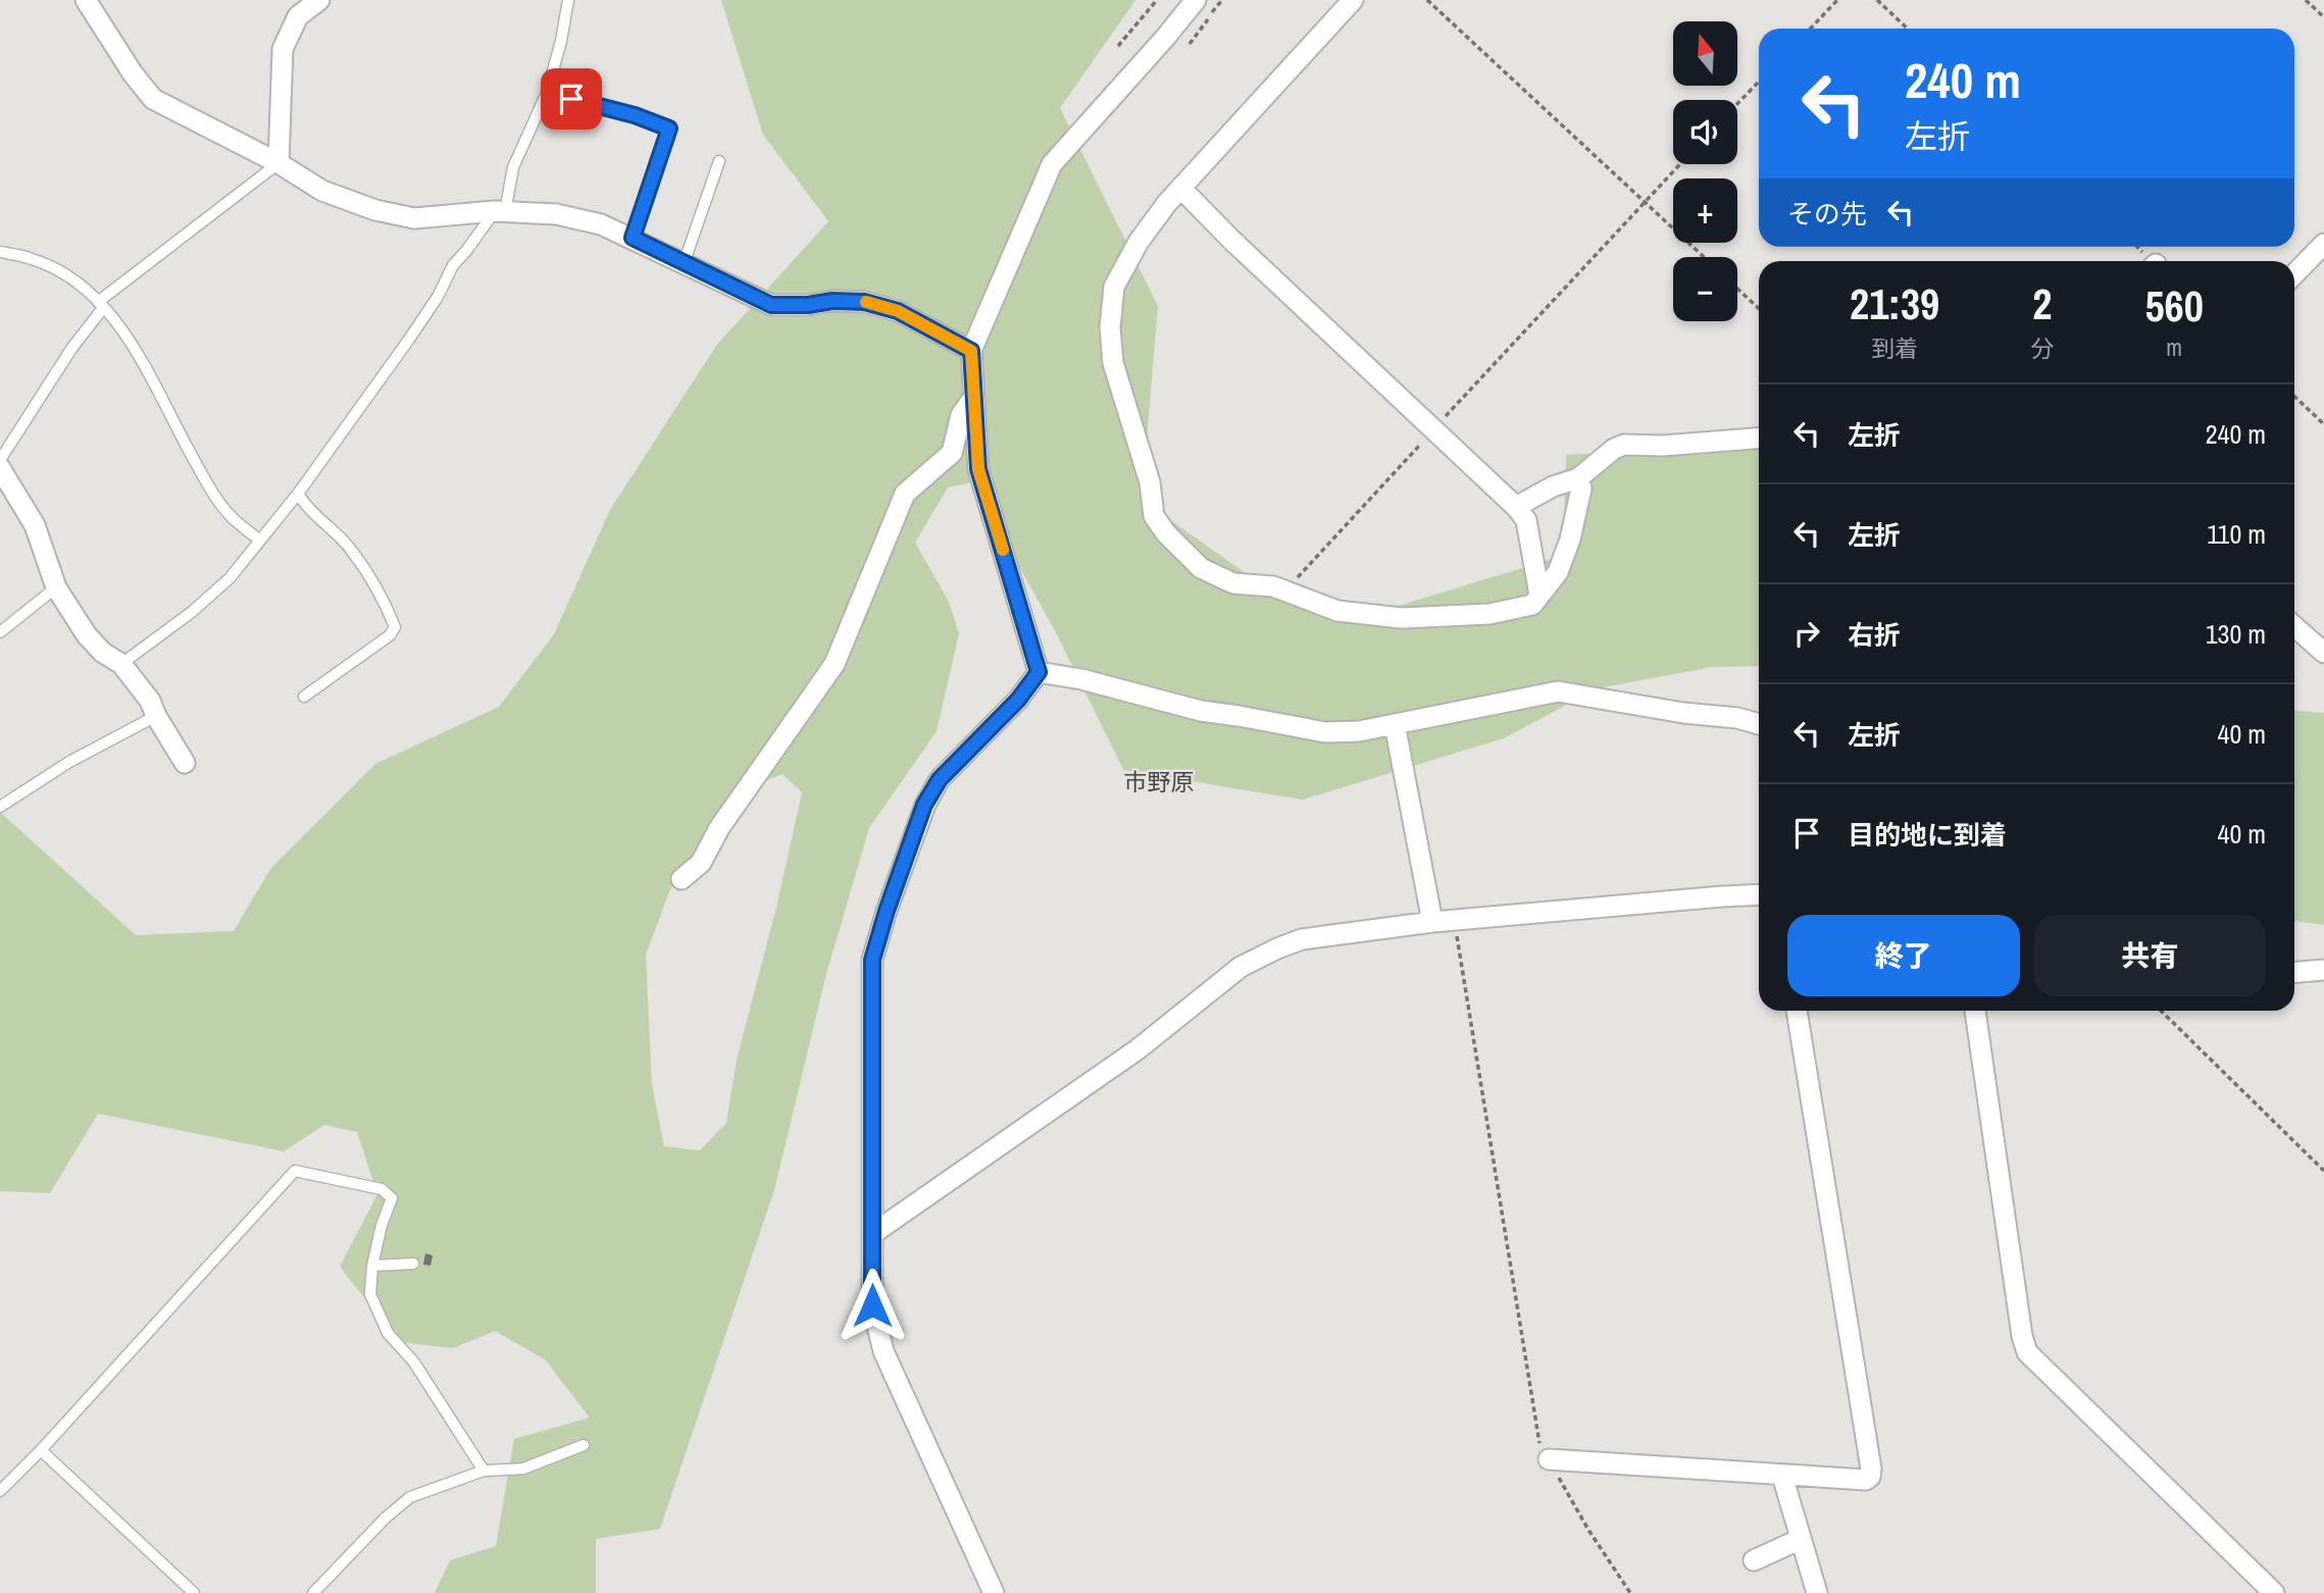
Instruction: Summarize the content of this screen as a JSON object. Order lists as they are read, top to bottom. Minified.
{"districts":["市野原"],"north":"top","page":{"map_buttons":["+","−"],"turn":["240 m","左折"],"then":"その先","eta":["21:39","到着","2","分","560","m"],"list":[{"name":"左折","value":"240 m"},{"name":"左折","value":"110 m"},{"name":"右折","value":"130 m"},{"name":"左折","value":"40 m"},{"name":"目的地に到着","value":"40 m"}],"buttons":["終了","共有"]}}
